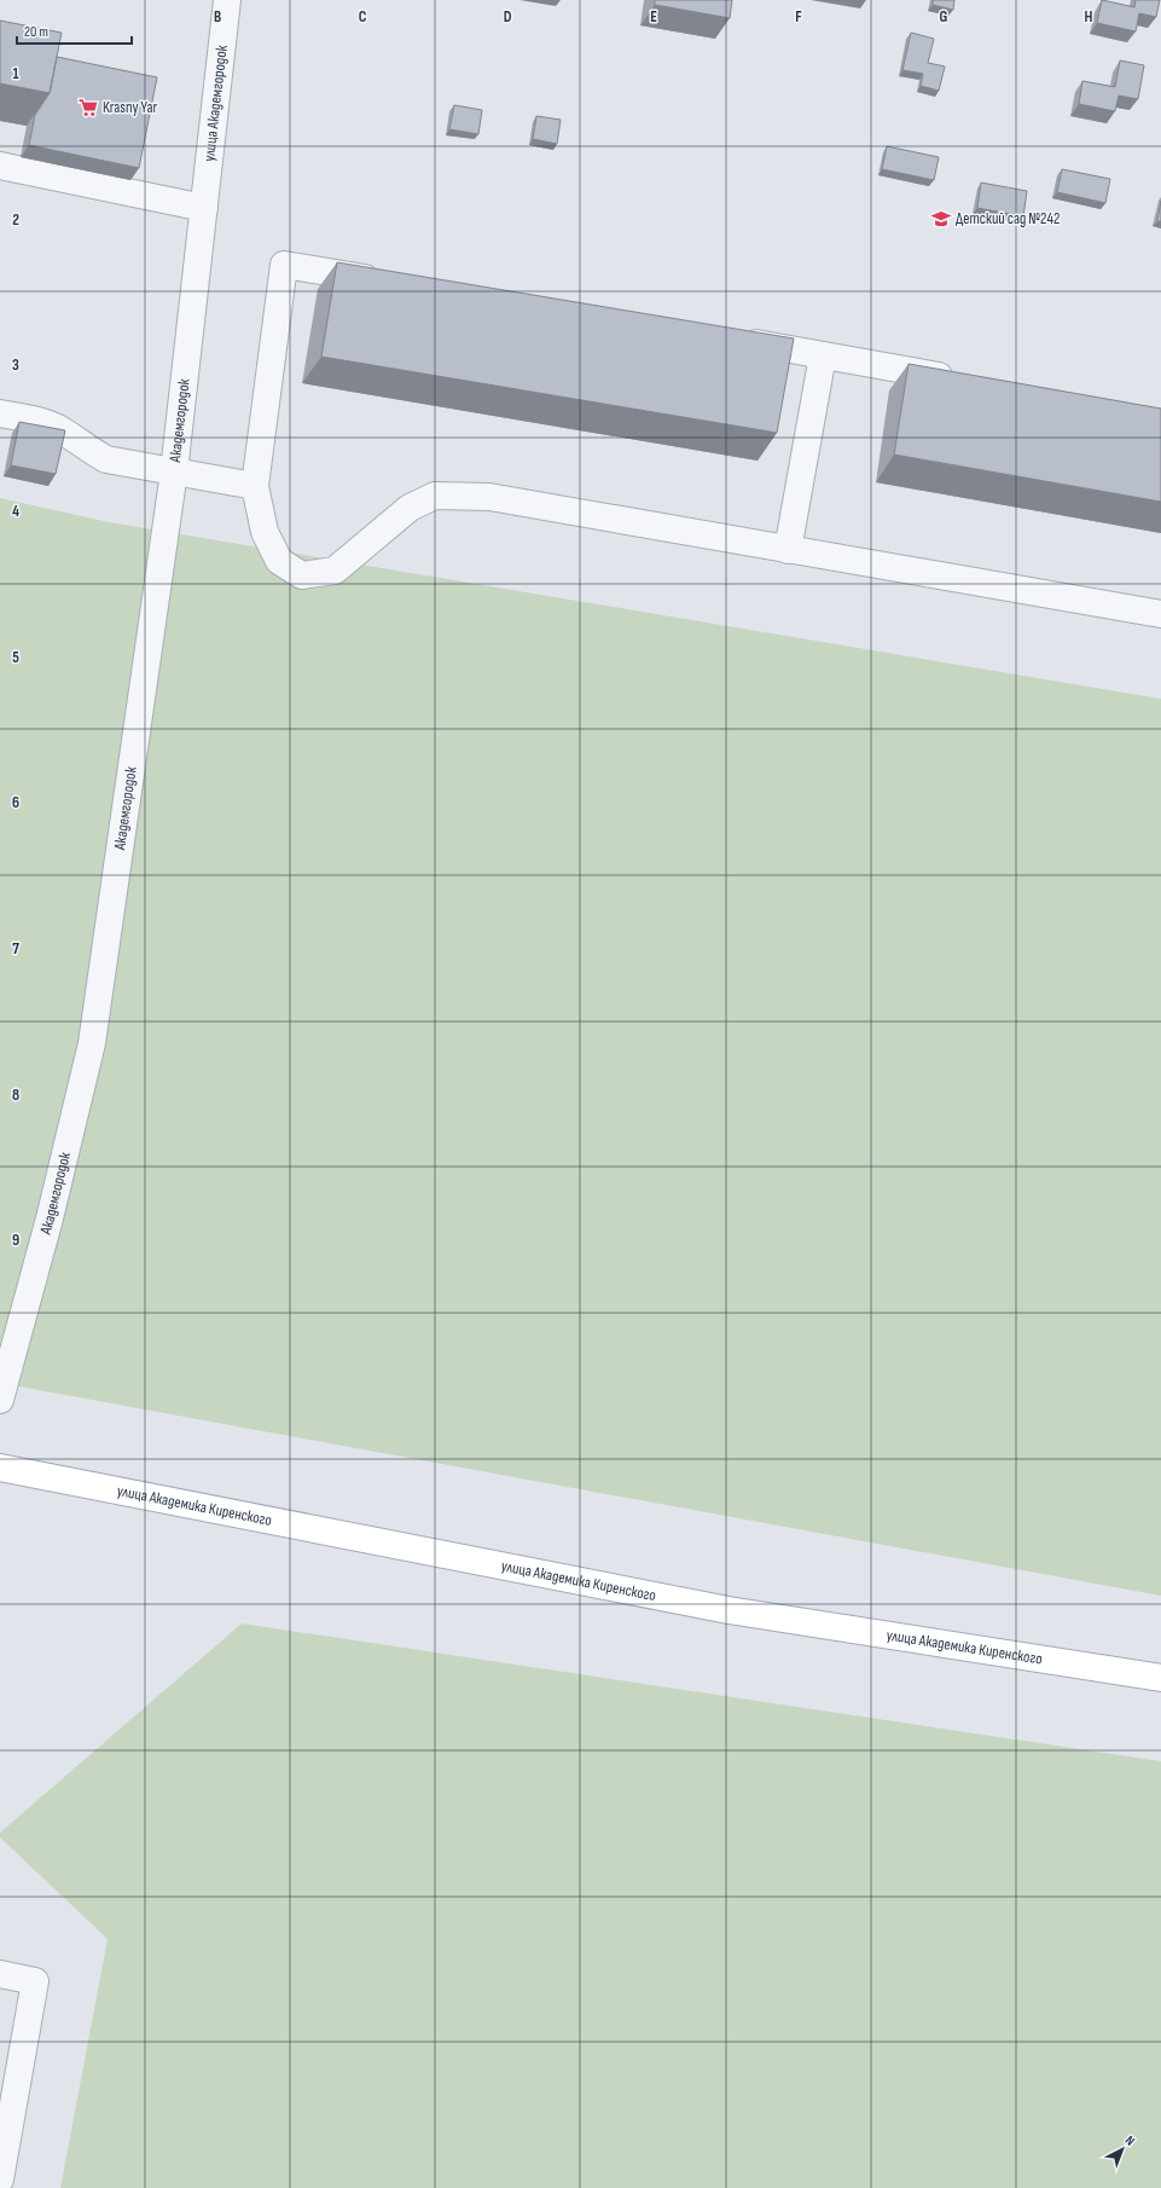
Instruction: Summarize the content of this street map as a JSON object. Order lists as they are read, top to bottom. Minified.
{"streets":{"main road":["улица Академика Киренского"],"street":["улица Академгородок","Академгородок"]},"crossings":[["улица Академгородок","Академгородок"]],"places":{"supermarket":["Krasny Yar"],"school or university":["Детский сад №242"]},"scale_bar":"20 m","north":"top right","grid":{"columns":["B","C","D","E","F","G","H"],"rows":["1","2","3","4","5","6","7","8","9"]}}
